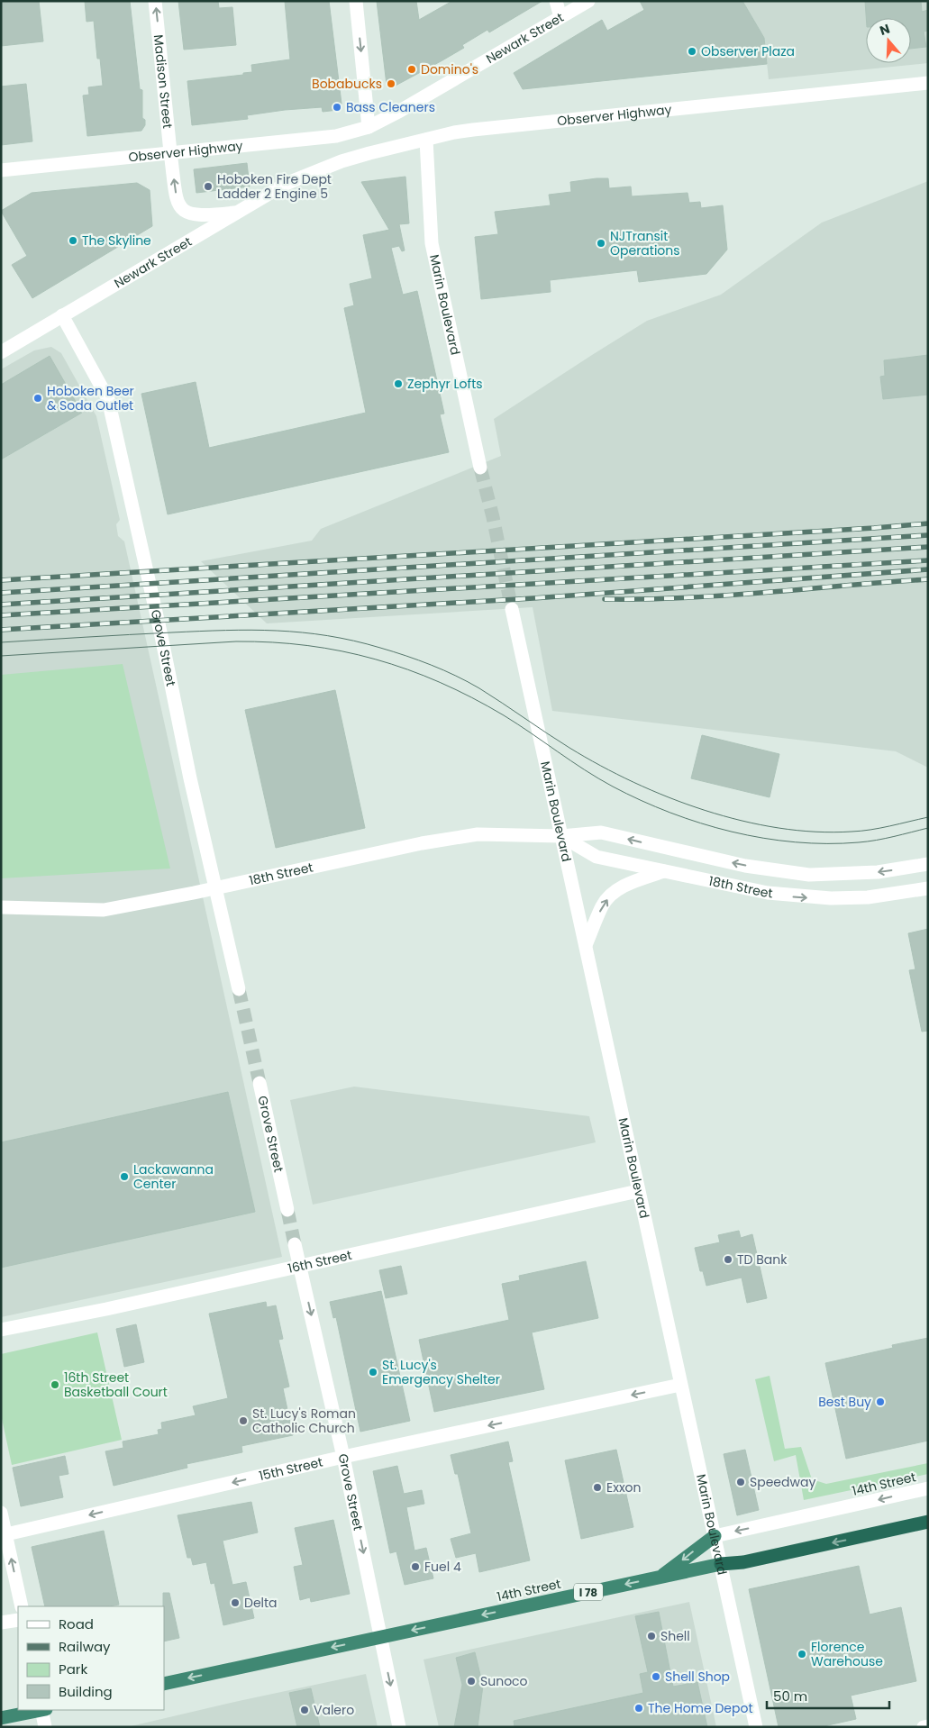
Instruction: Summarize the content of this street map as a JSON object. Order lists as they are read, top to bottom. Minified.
{"streets":{"highway":["14th Street","I 78"],"street":["Newark Street","Madison Street","Observer Highway","Marin Boulevard","Grove Street","18th Street","16th Street","15th Street"]},"crossings":[["Newark Street","Madison Street"],["Newark Street","Observer Highway"],["Newark Street","Grove Street"],["Madison Street","Observer Highway"],["Observer Highway","Marin Boulevard"],["Marin Boulevard","18th Street"],["Marin Boulevard","16th Street"],["Marin Boulevard","15th Street"],["Marin Boulevard","14th Street"],["Grove Street","18th Street"],["Grove Street","16th Street"],["Grove Street","15th Street"],["Grove Street","14th Street"]],"one_way":["Madison Street","Grove Street","15th Street","14th Street"],"places":["Observer Plaza","Domino's","Bobabucks","Bass Cleaners","Hoboken Fire Dept Ladder 2 Engine 5","The Skyline","NJTransit Operations","Zephyr Lofts","Hoboken Beer & Soda Outlet","Lackawanna Center","TD Bank","St. Lucy's Emergency Shelter","16th Street Basketball Court","Best Buy","St. Lucy's Roman Catholic Church","Speedway","Exxon","Fuel 4","Delta","Shell","Florence Warehouse","Shell Shop","Sunoco","The Home Depot","Valero"],"legend":["Road","Railway","Park","Building"],"scale_bar":"50 m","north":"top"}
